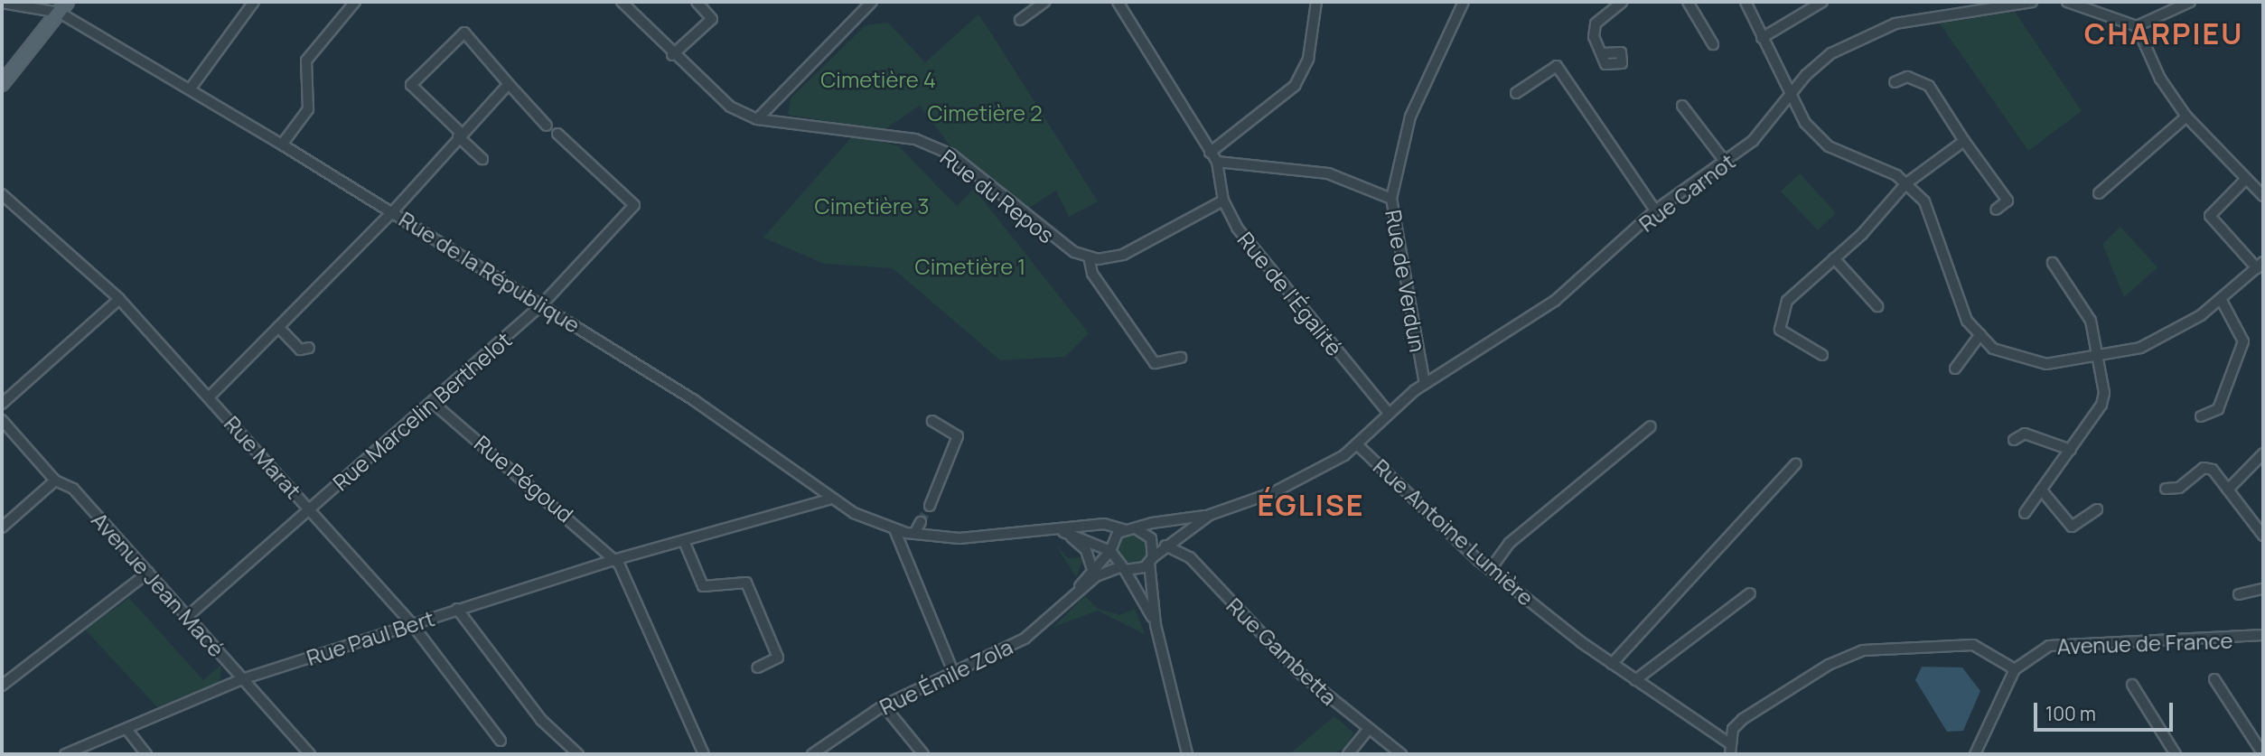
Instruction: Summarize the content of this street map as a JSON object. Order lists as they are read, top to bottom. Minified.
{"streets":{"street":["Rue Carnot","Rue du Repos","Rue de la République","Rue de Verdun","Rue de l'Égalité","Rue Marcelin Berthelot","Rue Marat","Rue Pégoud","Rue Antoine Lumière","Avenue Jean Macé","Rue Paul Bert","Avenue de France","Rue Gambetta","Rue Émile Zola"]},"crossings":[["Rue Carnot","Rue de Verdun"],["Rue Carnot","Rue de l'Égalité"],["Rue du Repos","Rue de l'Égalité"],["Rue de la République","Rue Marcelin Berthelot"],["Rue de la République","Rue Paul Bert"],["Rue de la République","Rue Émile Zola"],["Rue Marcelin Berthelot","Rue Marat"],["Rue Marcelin Berthelot","Rue Pégoud"],["Rue Marcelin Berthelot","Avenue Jean Macé"],["Rue Marat","Rue Paul Bert"],["Rue Pégoud","Rue Paul Bert"],["Avenue Jean Macé","Rue Paul Bert"]],"districts":["CHARPIEU","ÉGLISE"],"parks":["Cimetière 4","Cimetière 2","Cimetière 3","Cimetière 1"],"scale_bar":"100 m"}
